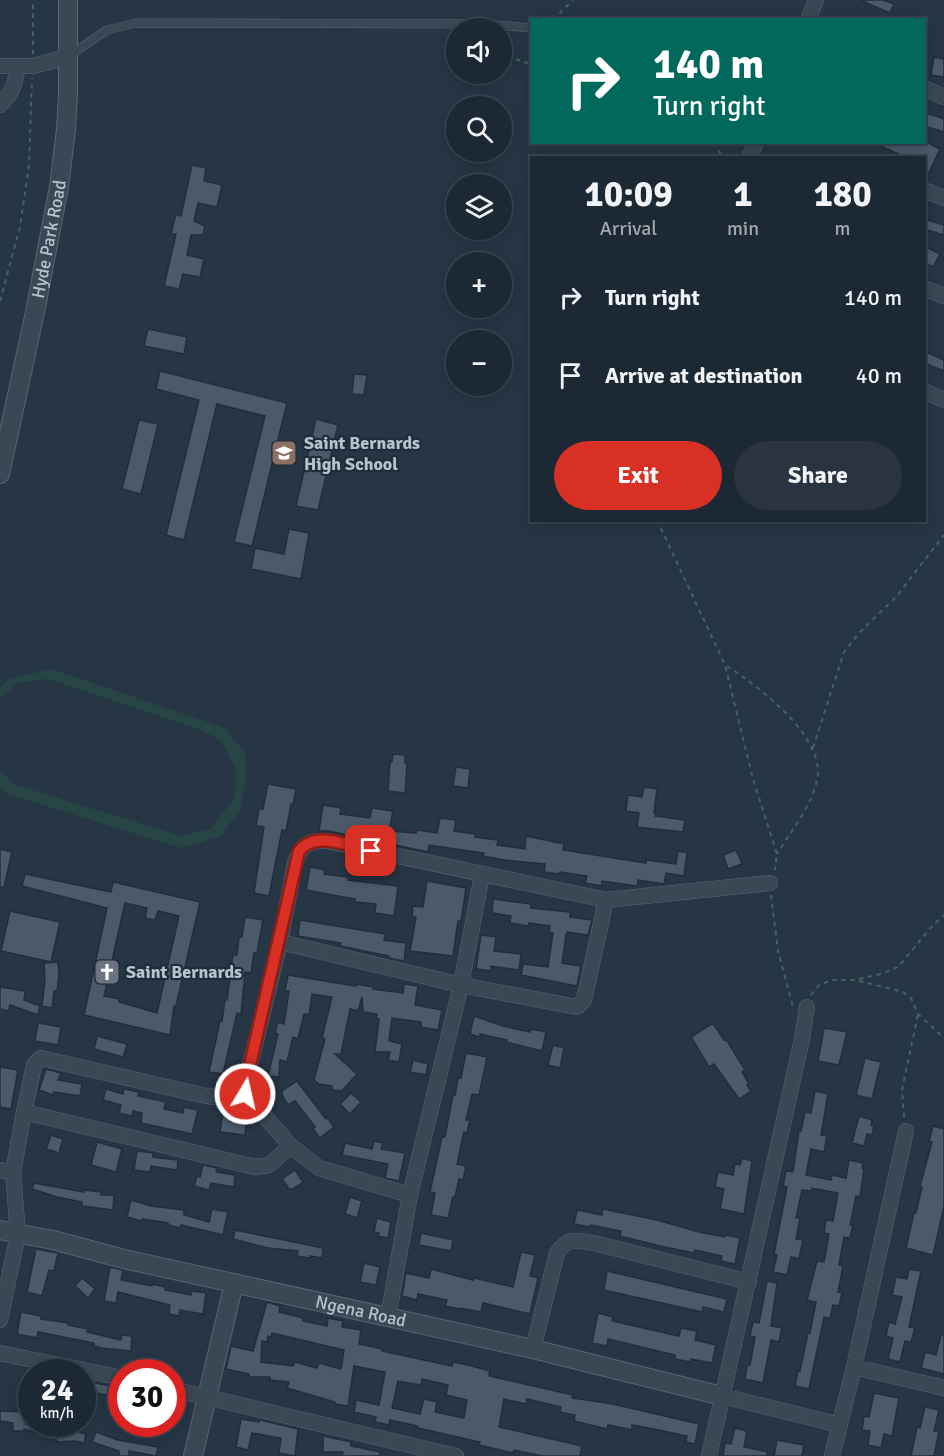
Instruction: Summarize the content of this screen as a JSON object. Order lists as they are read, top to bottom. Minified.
{"streets":{"street":["Hyde Park Road","Ngena Road"]},"places":{"school or university":["Saint Bernards High School"],"church":["Saint Bernards"]},"page":{"map_buttons":["+","−"],"turn":["140 m","Turn right"],"eta":["10:09","Arrival","1","min","180","m"],"list":[{"name":"Turn right","value":"140 m"},{"name":"Arrive at destination","value":"40 m"}],"buttons":["Exit","Share"],"speed":"24 km/h","limit":"30"}}
